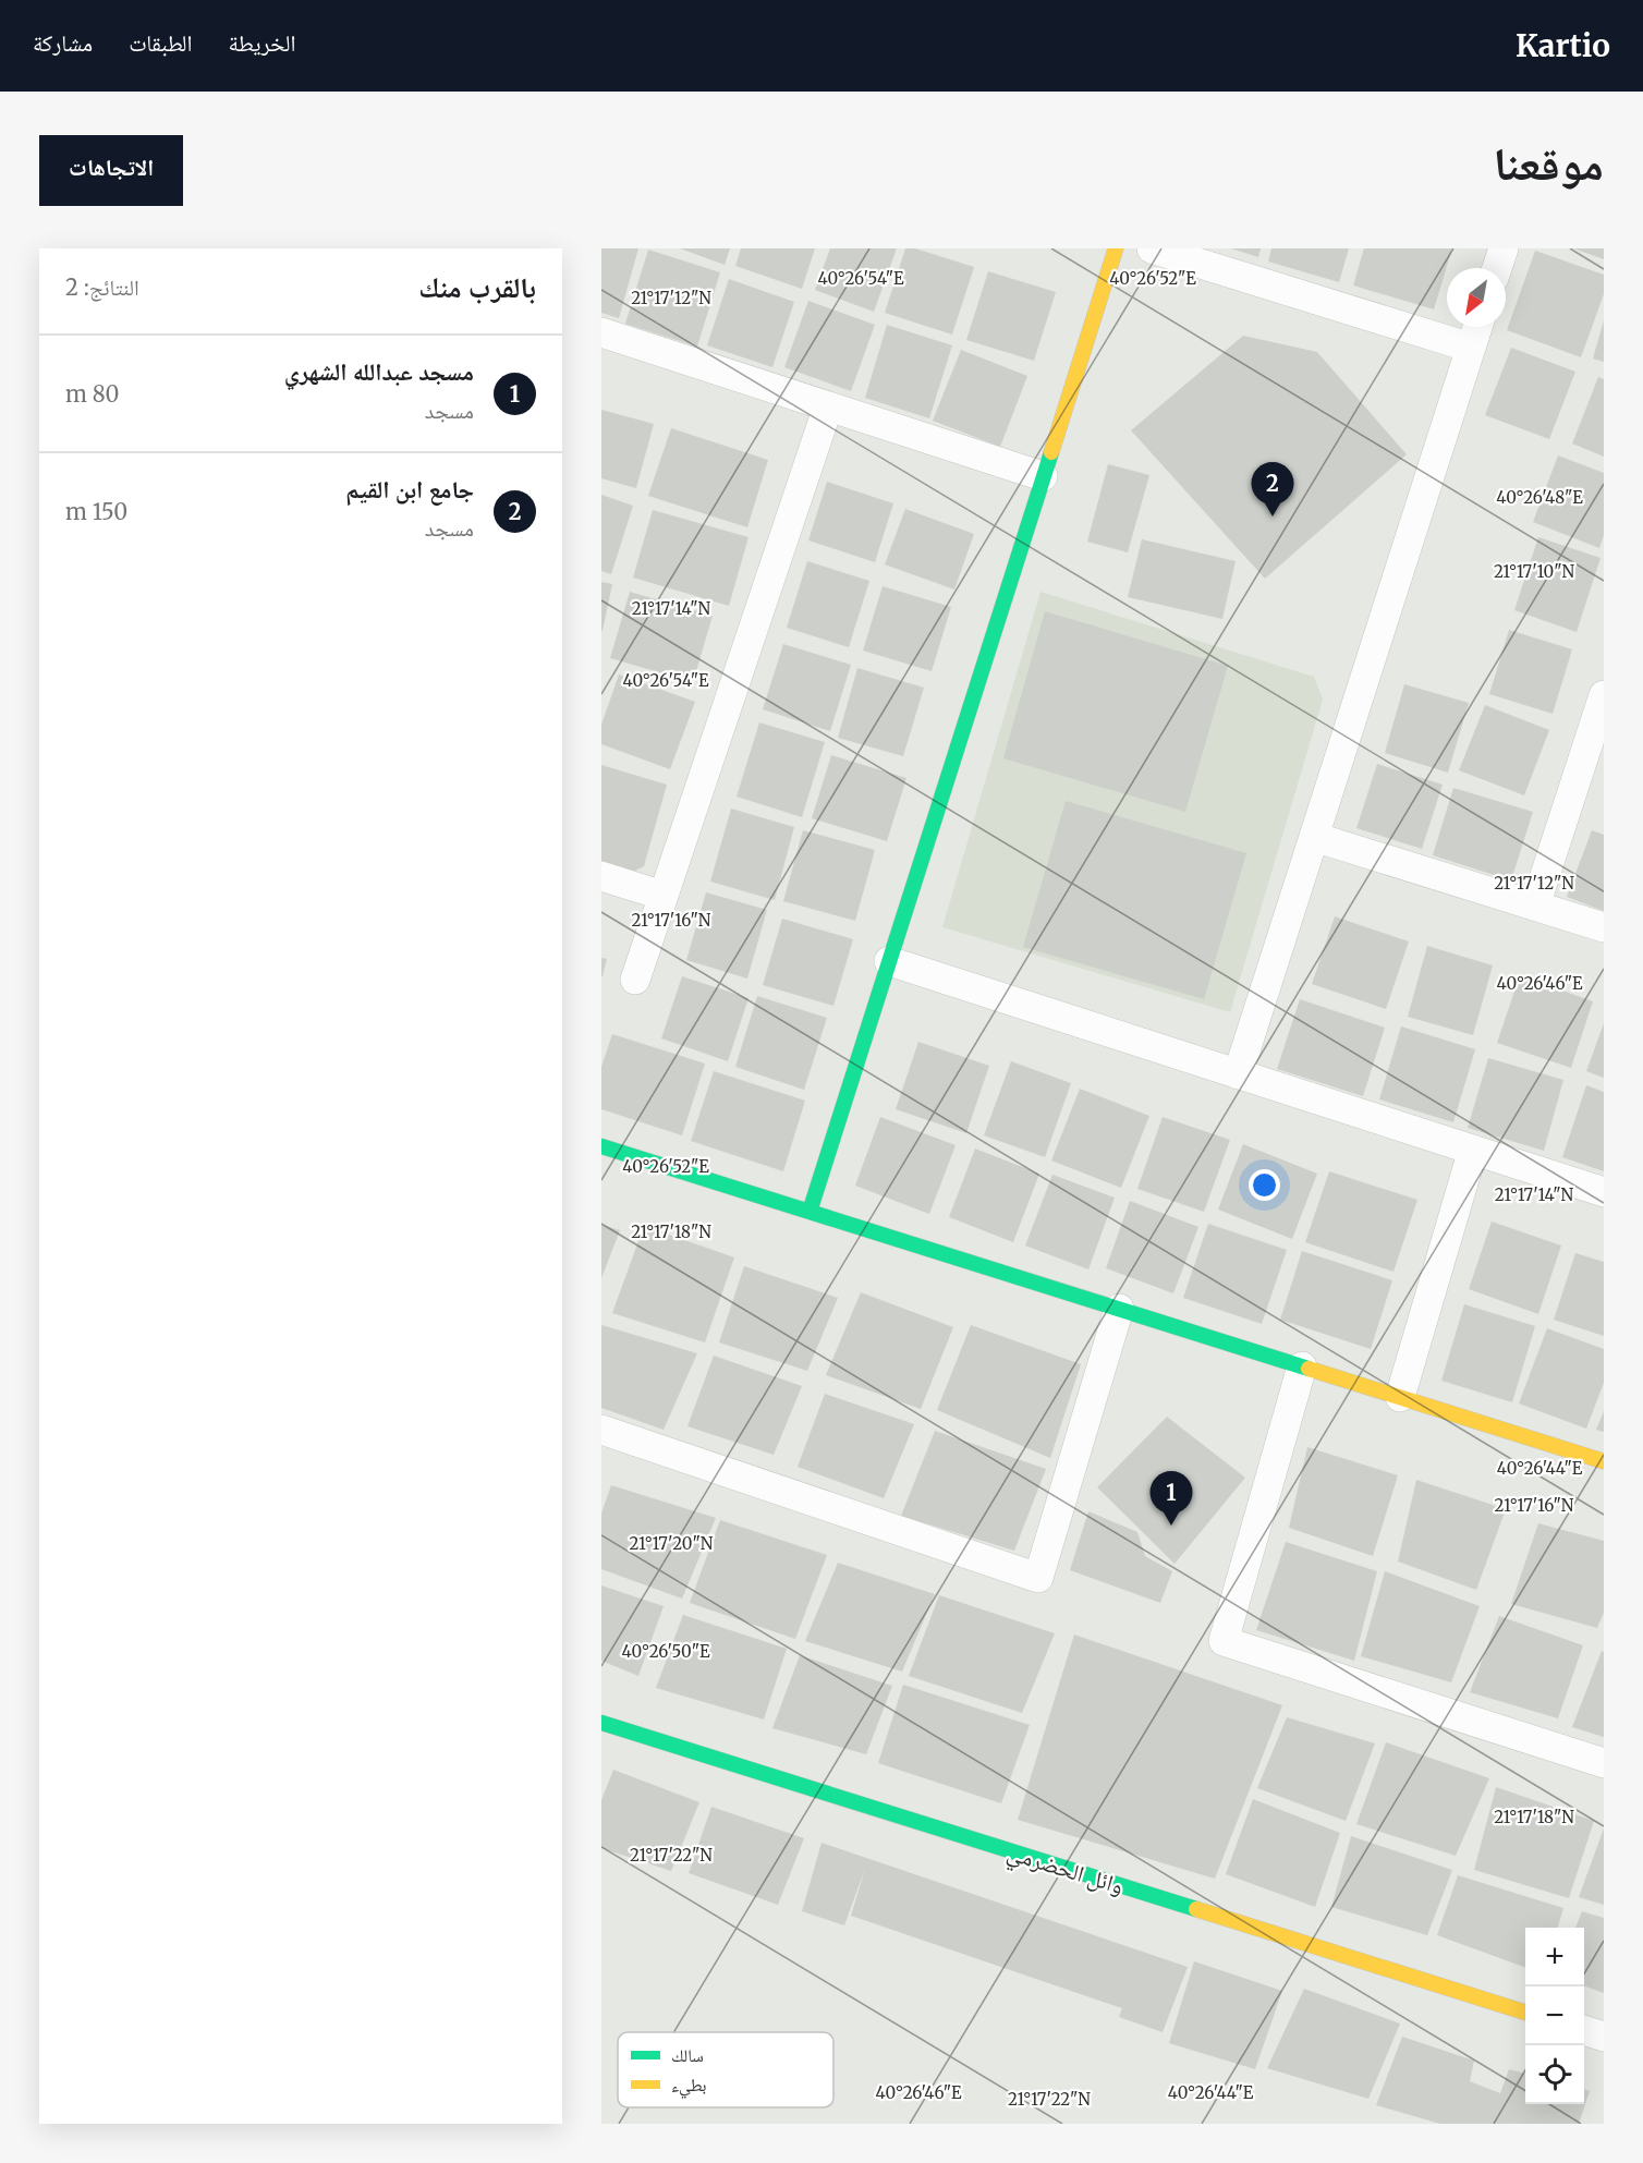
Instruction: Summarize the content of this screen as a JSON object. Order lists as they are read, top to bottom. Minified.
{"streets":{"street":["وائل الحضرمي"]},"legend":["سالك","بطيء"],"north":"bottom left","page":{"header":"Kartio","nav":["الخريطة","الطبقات","مشاركة"],"title":"موقعنا","buttons":"الاتجاهات","heading":["بالقرب منك","النتائج: 2"],"list":[{"mark":"1","name":"مسجد عبدالله الشهري","note":"مسجد","value":"80 m"},{"mark":"2","name":"جامع ابن القيم","note":"مسجد","value":"150 m"}],"pins":["2","1"],"map_buttons":["+","−"]},"coordinates":["40°26'54\"E","40°26'52\"E","21°17'12\"N","40°26'48\"E","21°17'10\"N","21°17'14\"N","21°17'16\"N","40°26'46\"E","21°17'18\"N","40°26'44\"E","21°17'20\"N","40°26'50\"E","21°17'22\"N"]}
